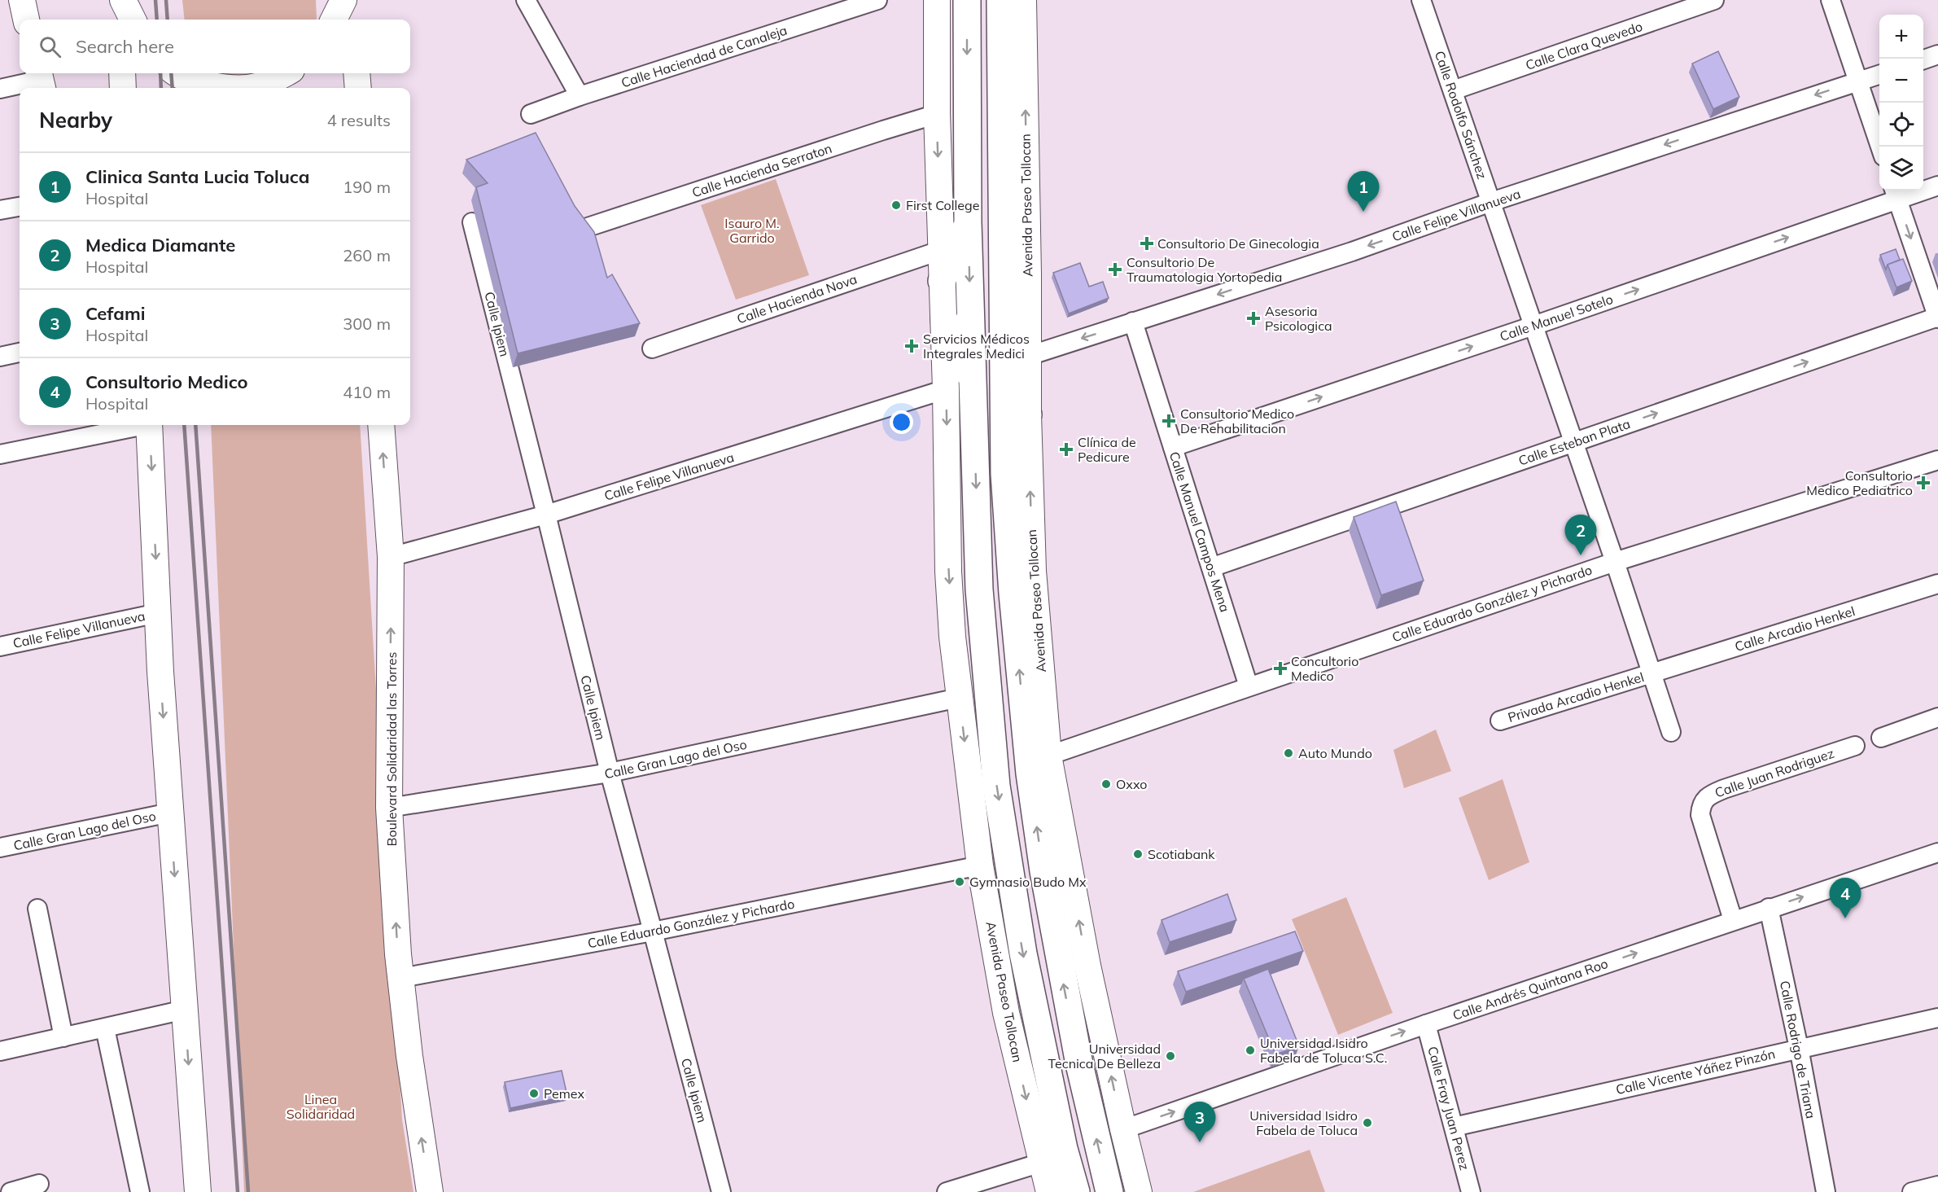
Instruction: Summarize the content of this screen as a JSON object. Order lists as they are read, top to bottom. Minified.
{"streets":{"highway":["Avenida Paseo Tollocan"],"main road":["Boulevard Solidaridad las Torres"],"street":["Calle Clara Quevedo","Calle Haciendad de Canaleja","Calle Rodolfo Sánchez","Calle Hacienda Serraton","Calle Felipe Villanueva","Calle Hacienda Nova","Calle Manuel Sotelo","Calle Ipiem","Calle Esteban Plata","Calle Manuel Campos Mena","Calle Eduardo González y Pichardo","Calle Arcadio Henkel","Privada Arcadio Henkel","Calle Gran Lago del Oso","Calle Juan Rodriguez","Calle Andrés Quintana Roo","Calle Rodrigo de Triana","Calle Vicente Yáñez Pinzón","Calle Fray Juan Perez"]},"crossings":[["Calle Clara Quevedo","Calle Rodolfo Sánchez"],["Calle Rodolfo Sánchez","Calle Felipe Villanueva"],["Calle Rodolfo Sánchez","Calle Manuel Sotelo"],["Calle Rodolfo Sánchez","Calle Esteban Plata"],["Calle Rodolfo Sánchez","Calle Eduardo González y Pichardo"],["Calle Rodolfo Sánchez","Calle Arcadio Henkel"],["Calle Rodolfo Sánchez","Privada Arcadio Henkel"],["Calle Hacienda Serraton","Avenida Paseo Tollocan"],["Avenida Paseo Tollocan","Calle Felipe Villanueva"],["Avenida Paseo Tollocan","Calle Hacienda Nova"],["Avenida Paseo Tollocan","Calle Eduardo González y Pichardo"],["Avenida Paseo Tollocan","Calle Gran Lago del Oso"],["Avenida Paseo Tollocan","Calle Andrés Quintana Roo"],["Calle Felipe Villanueva","Calle Ipiem"],["Calle Felipe Villanueva","Calle Manuel Campos Mena"],["Calle Felipe Villanueva","Boulevard Solidaridad las Torres"],["Calle Manuel Sotelo","Calle Manuel Campos Mena"],["Calle Ipiem","Calle Eduardo González y Pichardo"],["Calle Ipiem","Calle Gran Lago del Oso"],["Calle Esteban Plata","Calle Manuel Campos Mena"],["Calle Manuel Campos Mena","Calle Eduardo González y Pichardo"],["Calle Eduardo González y Pichardo","Boulevard Solidaridad las Torres"],["Calle Arcadio Henkel","Privada Arcadio Henkel"],["Boulevard Solidaridad las Torres","Calle Gran Lago del Oso"],["Calle Juan Rodriguez","Calle Andrés Quintana Roo"],["Calle Andrés Quintana Roo","Calle Rodrigo de Triana"],["Calle Andrés Quintana Roo","Calle Fray Juan Perez"],["Calle Rodrigo de Triana","Calle Vicente Yáñez Pinzón"],["Calle Vicente Yáñez Pinzón","Calle Fray Juan Perez"]],"one_way":["Calle Felipe Villanueva","Calle Manuel Sotelo","Calle Esteban Plata","Calle Andrés Quintana Roo"],"parks":["Isauro M. Garrido","Linea Solidaridad"],"places":{"other":["First College","Auto Mundo","Oxxo","Scotiabank","Gymnasio Budo Mx","Universidad Isidro Fabela de Toluca S.C.","Universidad Tecnica De Belleza","Pemex","Universidad Isidro Fabela de Toluca"],"health":["Consultorio De Ginecologia","Consultorio De Traumatologia Yortopedia","Asesoria Psicologica","Servicios Médicos Integrales Medici","Consultorio Medico De Rehabilitacion","Clínica de Pedicure","Consultorio Medico Pediatrico","Concultorio Medico"]},"page":{"map_buttons":["+","−"],"search":"Search here","heading":["Nearby","4 results"],"list":[{"mark":"1","name":"Clinica Santa Lucia Toluca","note":"Hospital","value":"190 m"},{"mark":"2","name":"Medica Diamante","note":"Hospital","value":"260 m"},{"mark":"3","name":"Cefami","note":"Hospital","value":"300 m"},{"mark":"4","name":"Consultorio Medico","note":"Hospital","value":"410 m"}],"pins":["1","2","4","3"]}}
